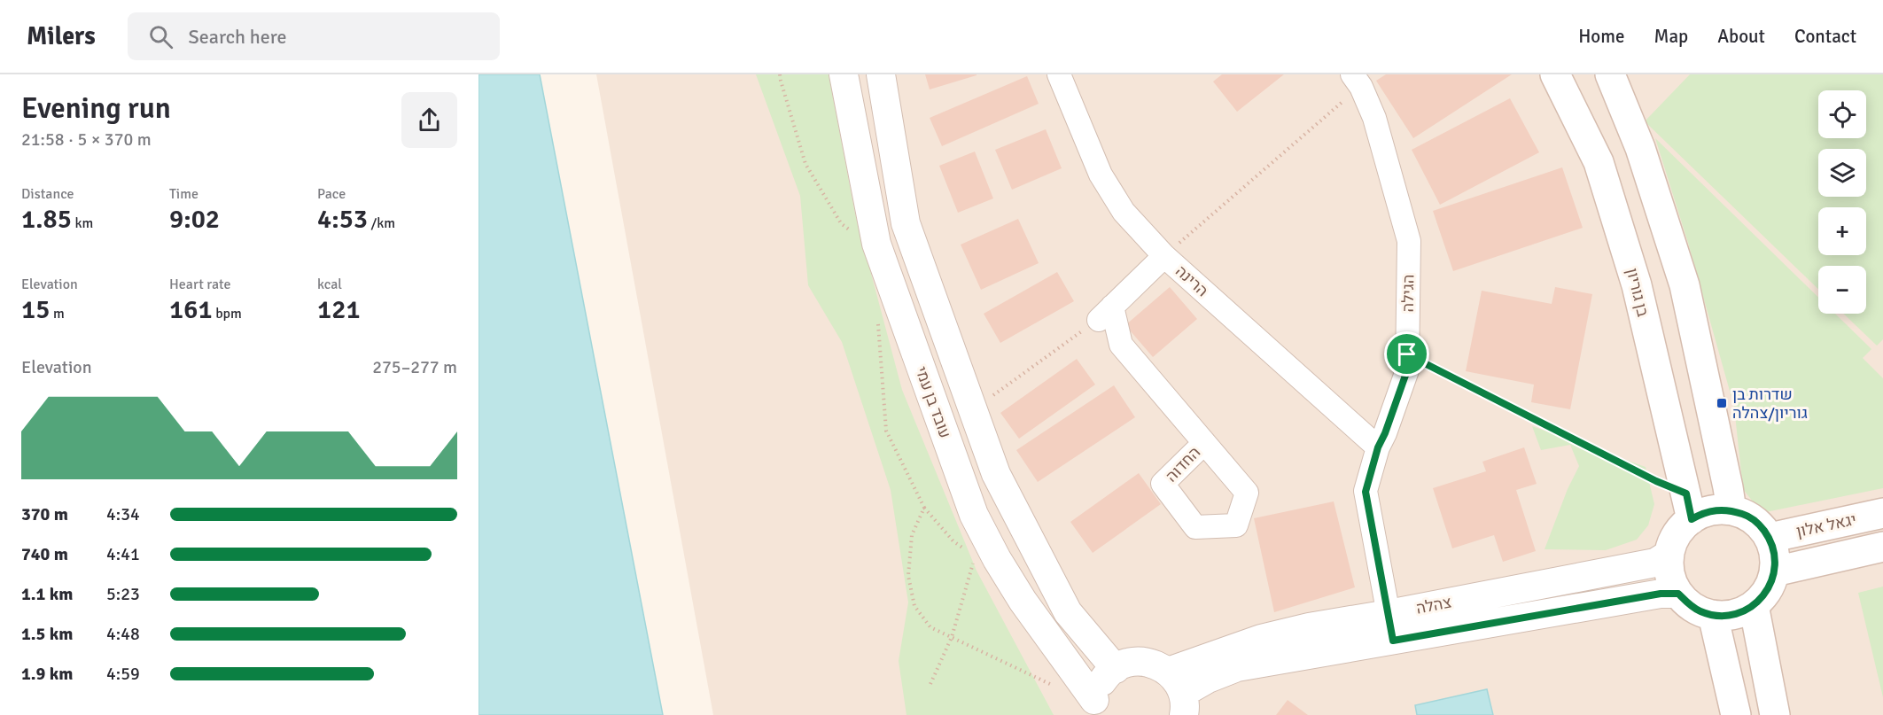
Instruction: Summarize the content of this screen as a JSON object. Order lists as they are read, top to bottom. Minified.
{"streets":{"main road":["בן גוריון","יגאל אלון"],"street":["הרינה","הגילה","עובד בן עמי","החדוה","צהלה"]},"crossings":[["הרינה","הגילה"],["בן גוריון","יגאל אלון"],["בן גוריון","צהלה"],["הגילה","צהלה"],["יגאל אלון","צהלה"]],"places":{"transit":["שדרות בן גוריון/צהלה"]},"page":{"header":"Milers","search":"Search here","nav":["Home","Map","About","Contact"],"heading":["Evening run","21:58 · 5 × 370 m"],"map_buttons":["+","−"],"stats":[["Distance","1.85 km"],["Time","9:02"],["Pace","4:53 /km"],["Elevation","15 m"],["Heart rate","161 bpm"],["kcal","121"]],"chart":["Elevation","275–277 m"],"list":[{"name":"370 m","note":"4:34"},{"name":"740 m","note":"4:41"},{"name":"1.1 km","note":"5:23"},{"name":"1.5 km","note":"4:48"},{"name":"1.9 km","note":"4:59"}]}}
